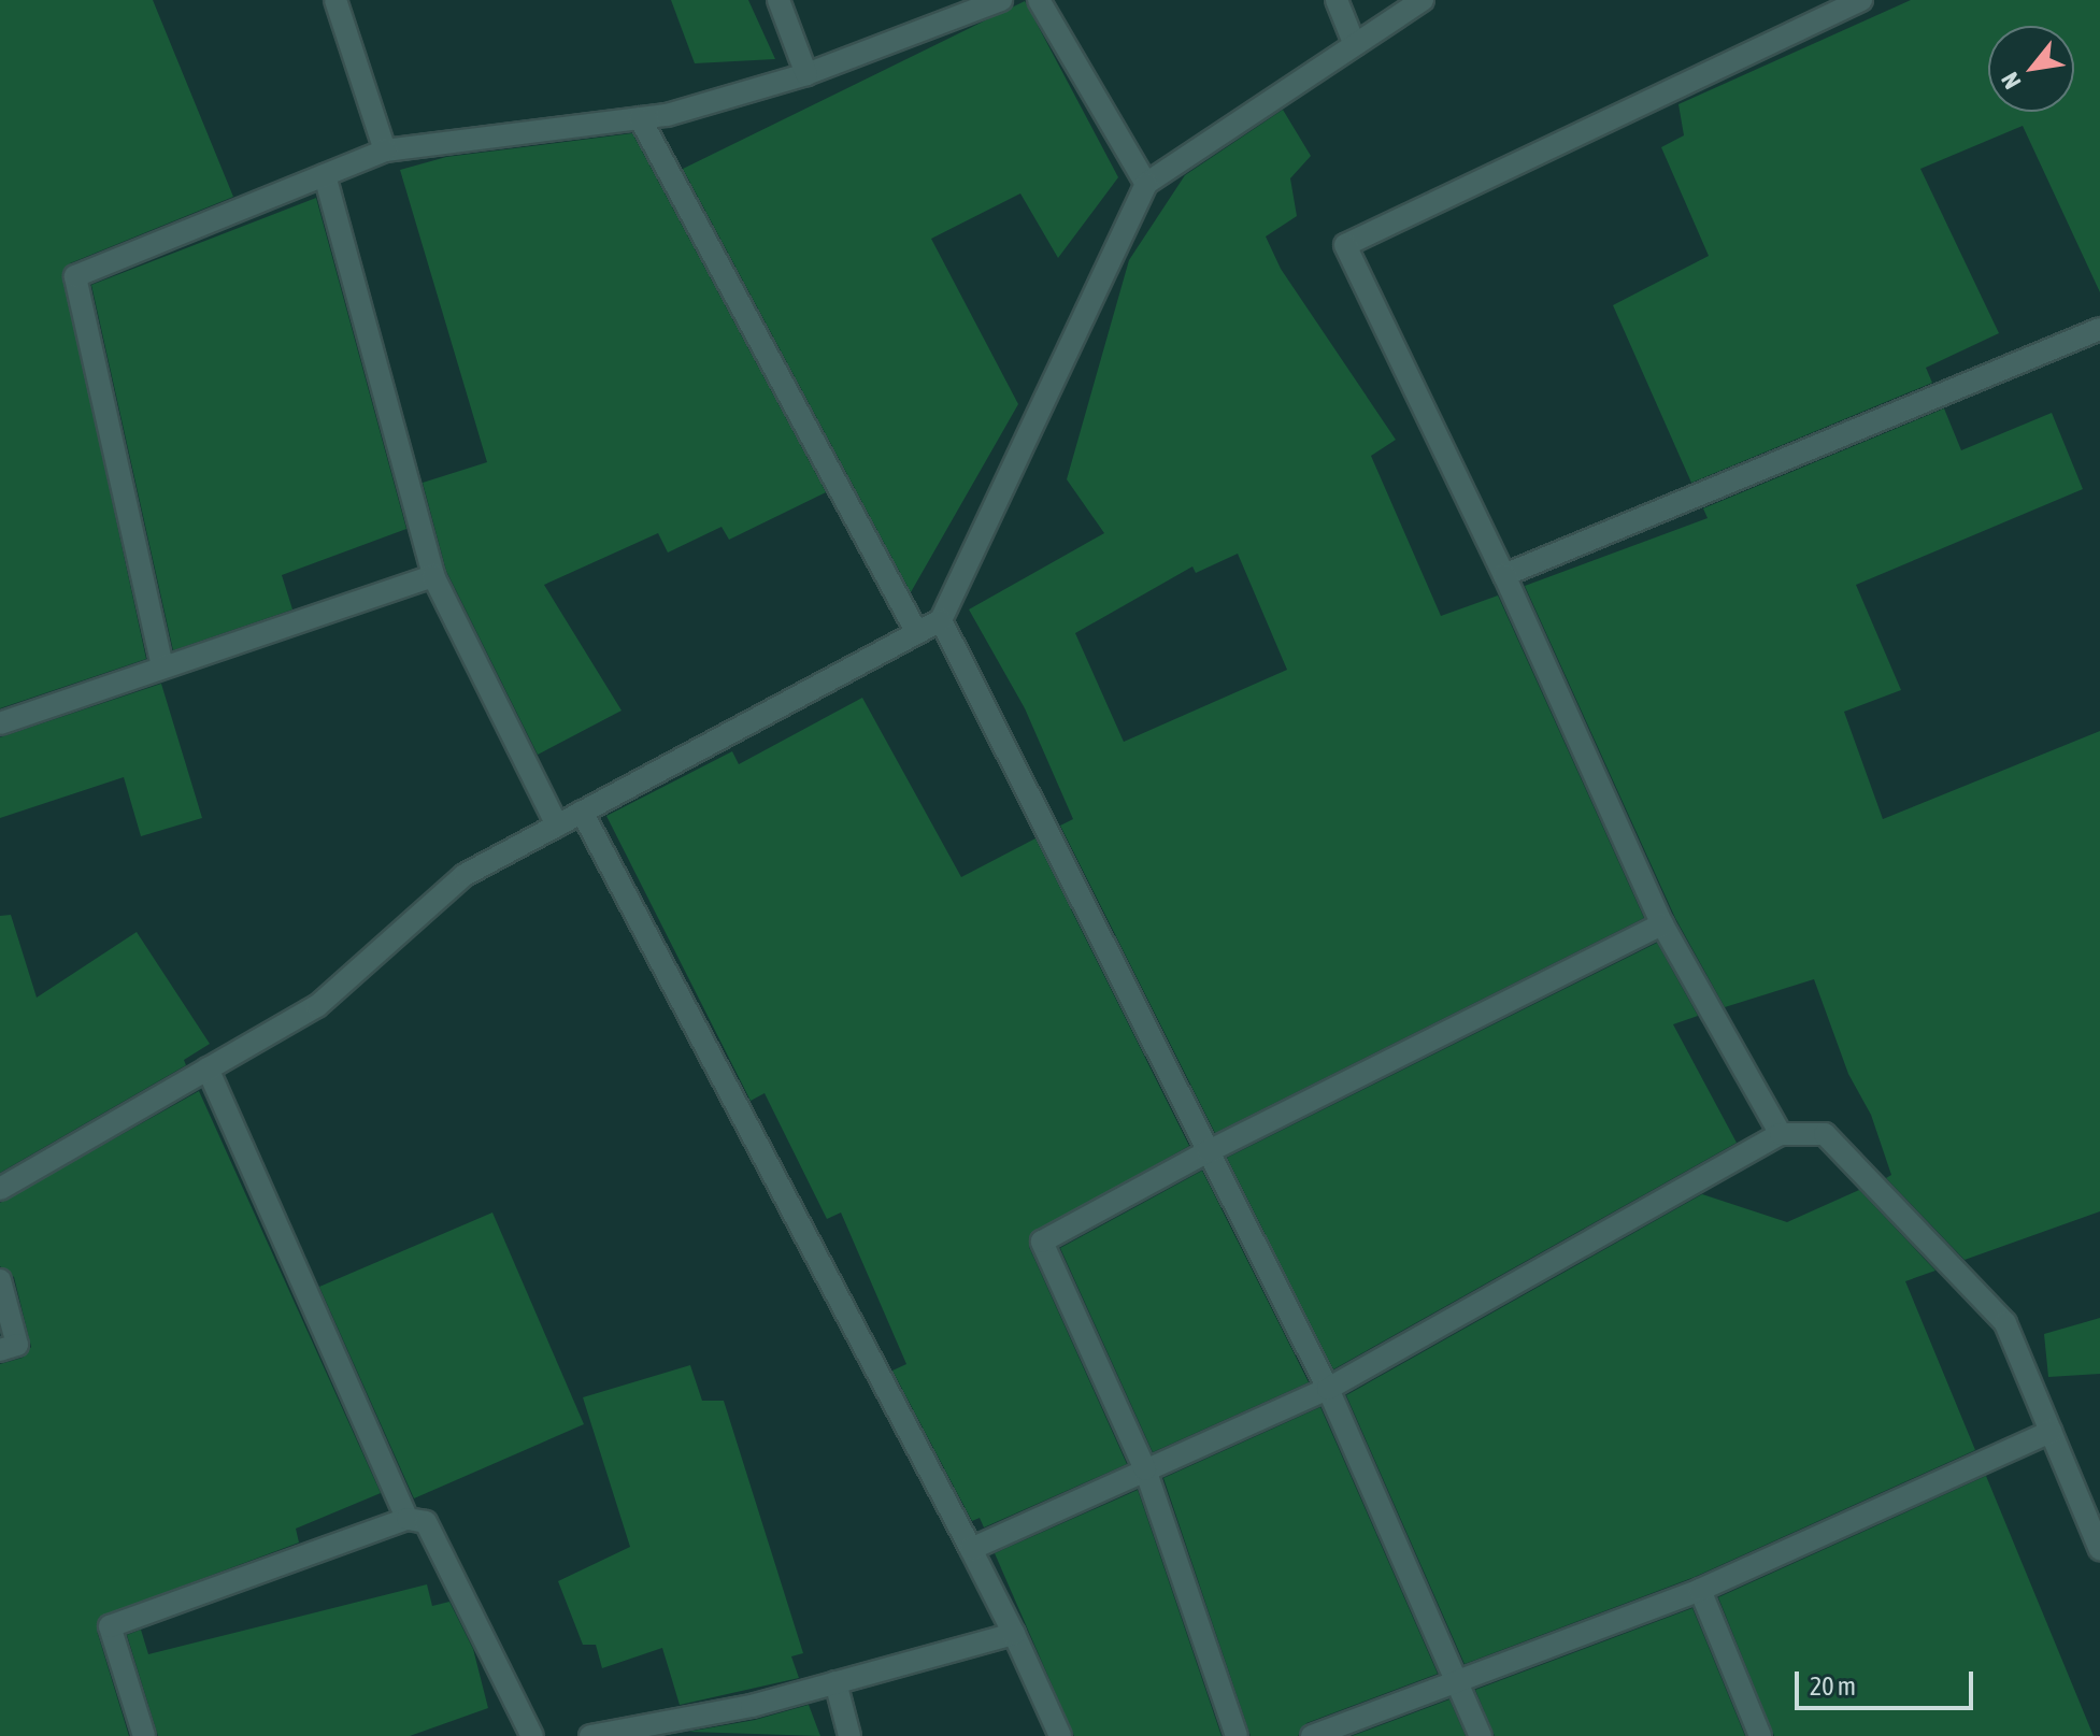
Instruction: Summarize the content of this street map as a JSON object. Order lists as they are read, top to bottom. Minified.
{"scale_bar":"20 m","north":"bottom left"}
